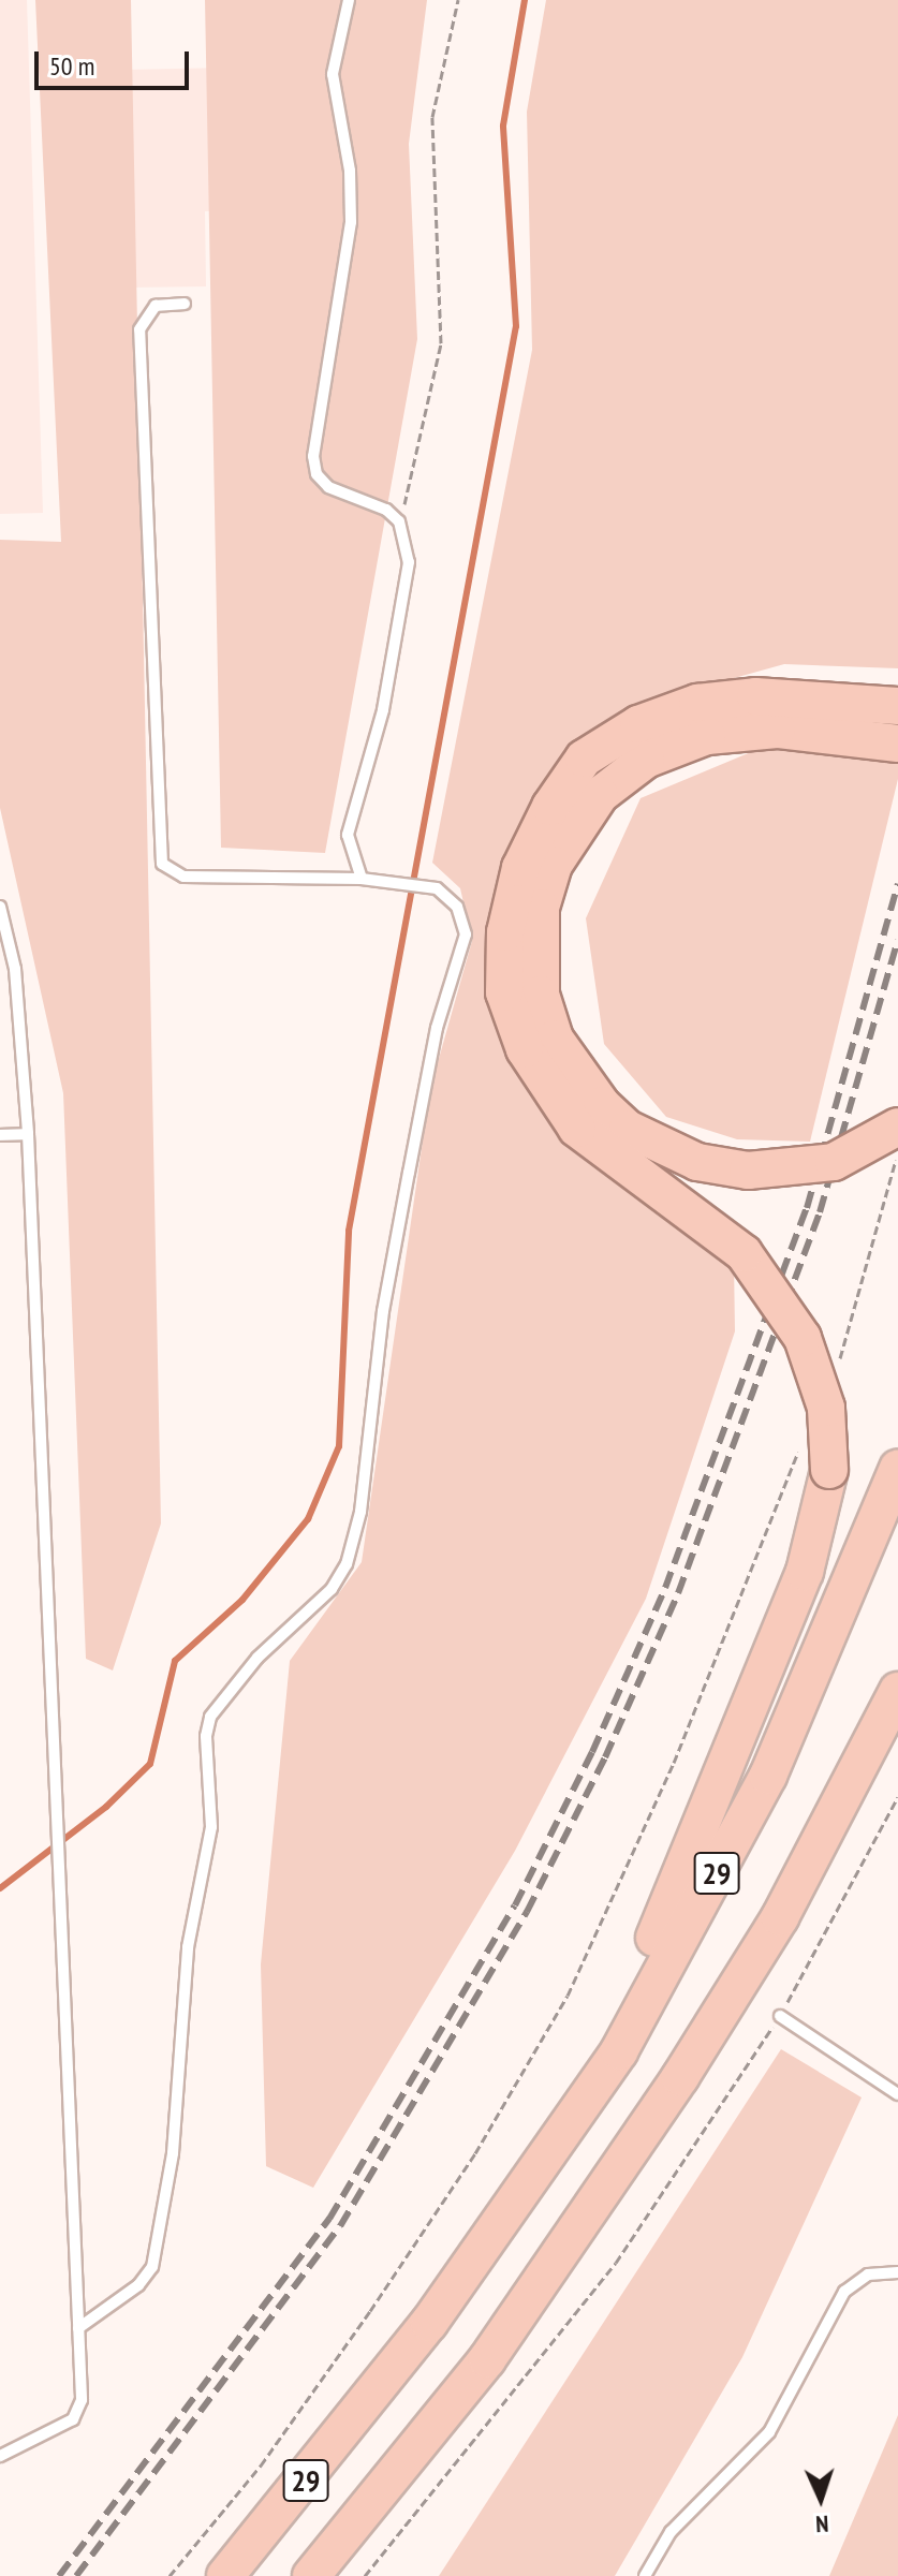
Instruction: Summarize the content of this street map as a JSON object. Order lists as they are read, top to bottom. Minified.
{"streets":{"highway":["29"]},"scale_bar":"50 m","north":"bottom"}
